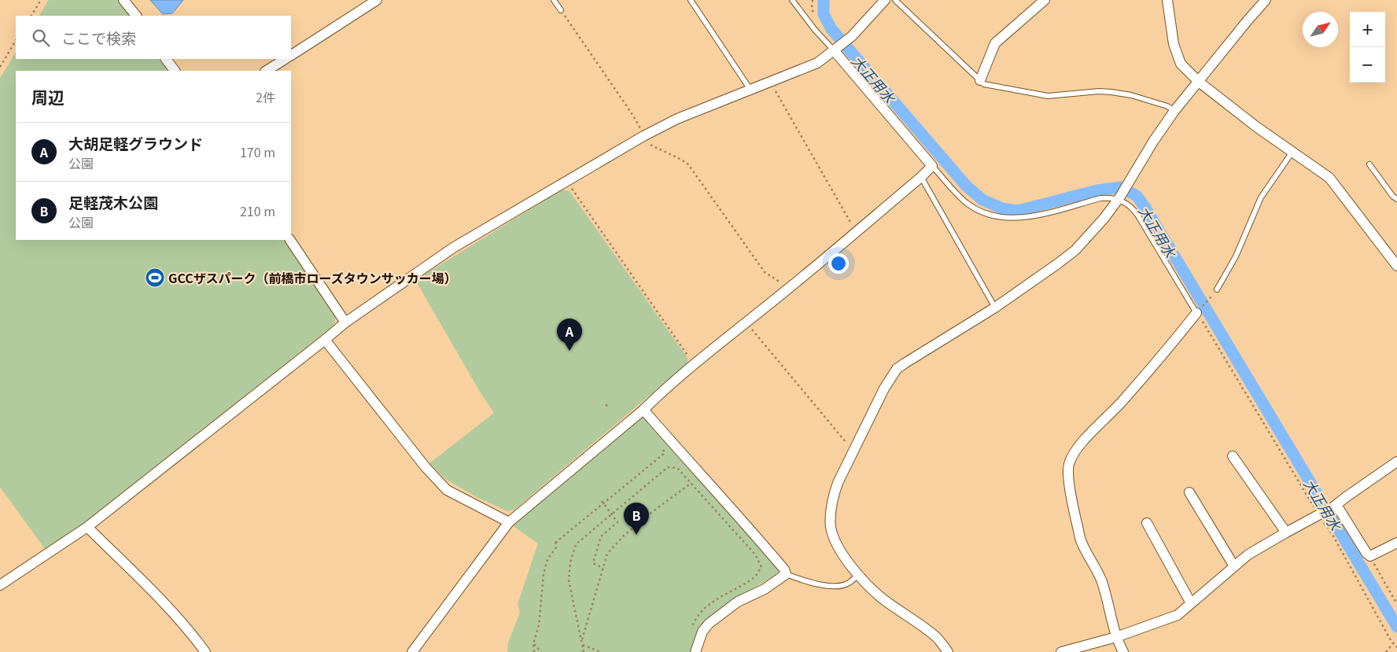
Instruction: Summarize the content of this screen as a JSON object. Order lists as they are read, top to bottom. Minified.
{"water":["大正用水"],"places":{"sports":["GCCザスパーク（前橋市ローズタウンサッカー場）"]},"north":"top right","page":{"map_buttons":["+","−"],"search":"ここで検索","heading":["周辺","2件"],"list":[{"mark":"A","name":"大胡足軽グラウンド","note":"公園","value":"170 m"},{"mark":"B","name":"足軽茂木公園","note":"公園","value":"210 m"}],"pins":["A","B"]}}
